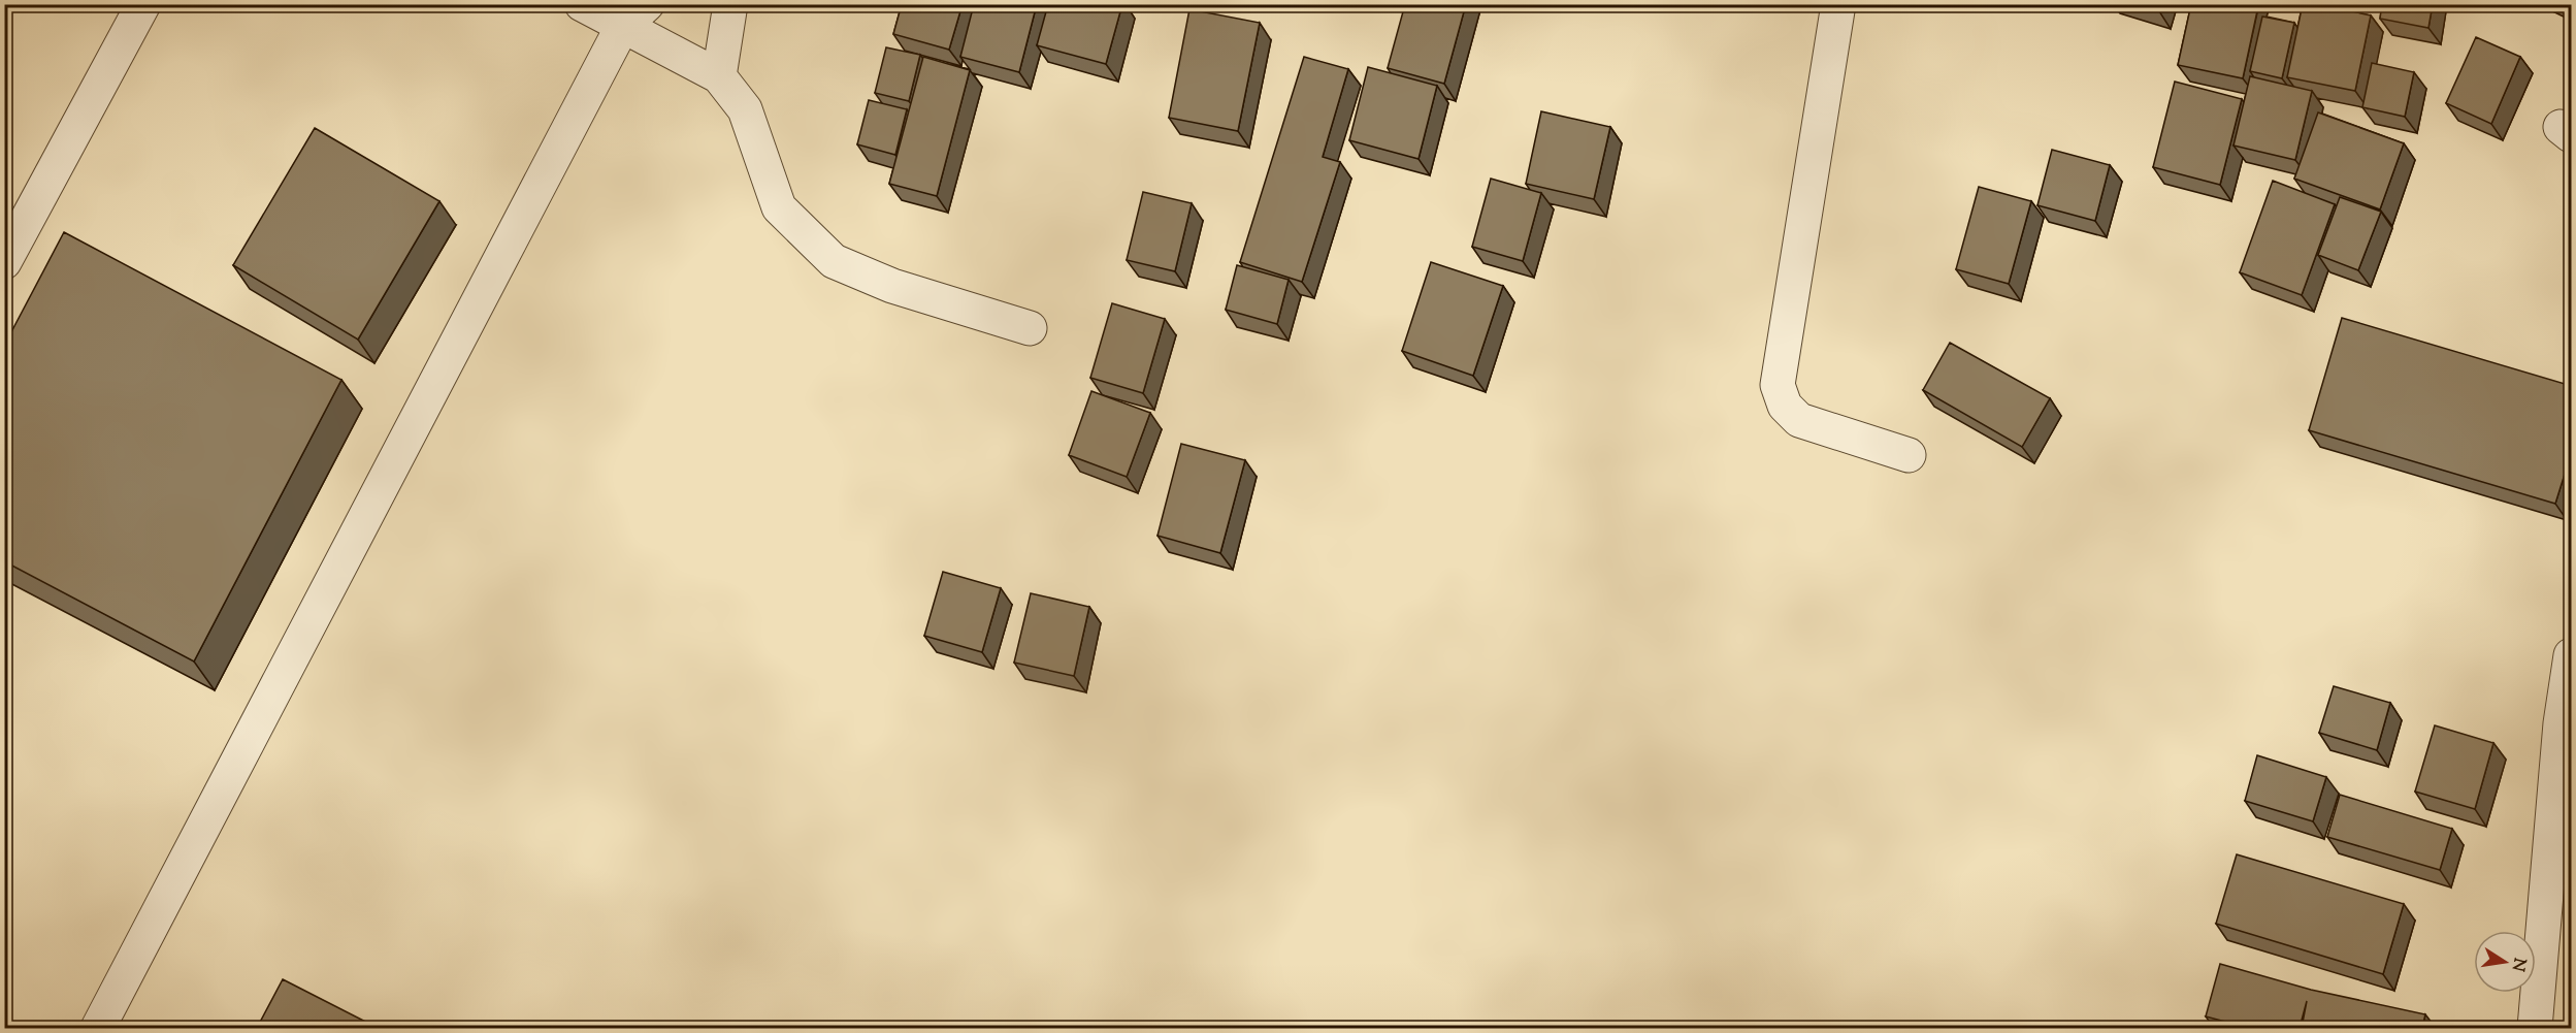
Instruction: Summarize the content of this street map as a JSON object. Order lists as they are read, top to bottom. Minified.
{"north":"right"}
